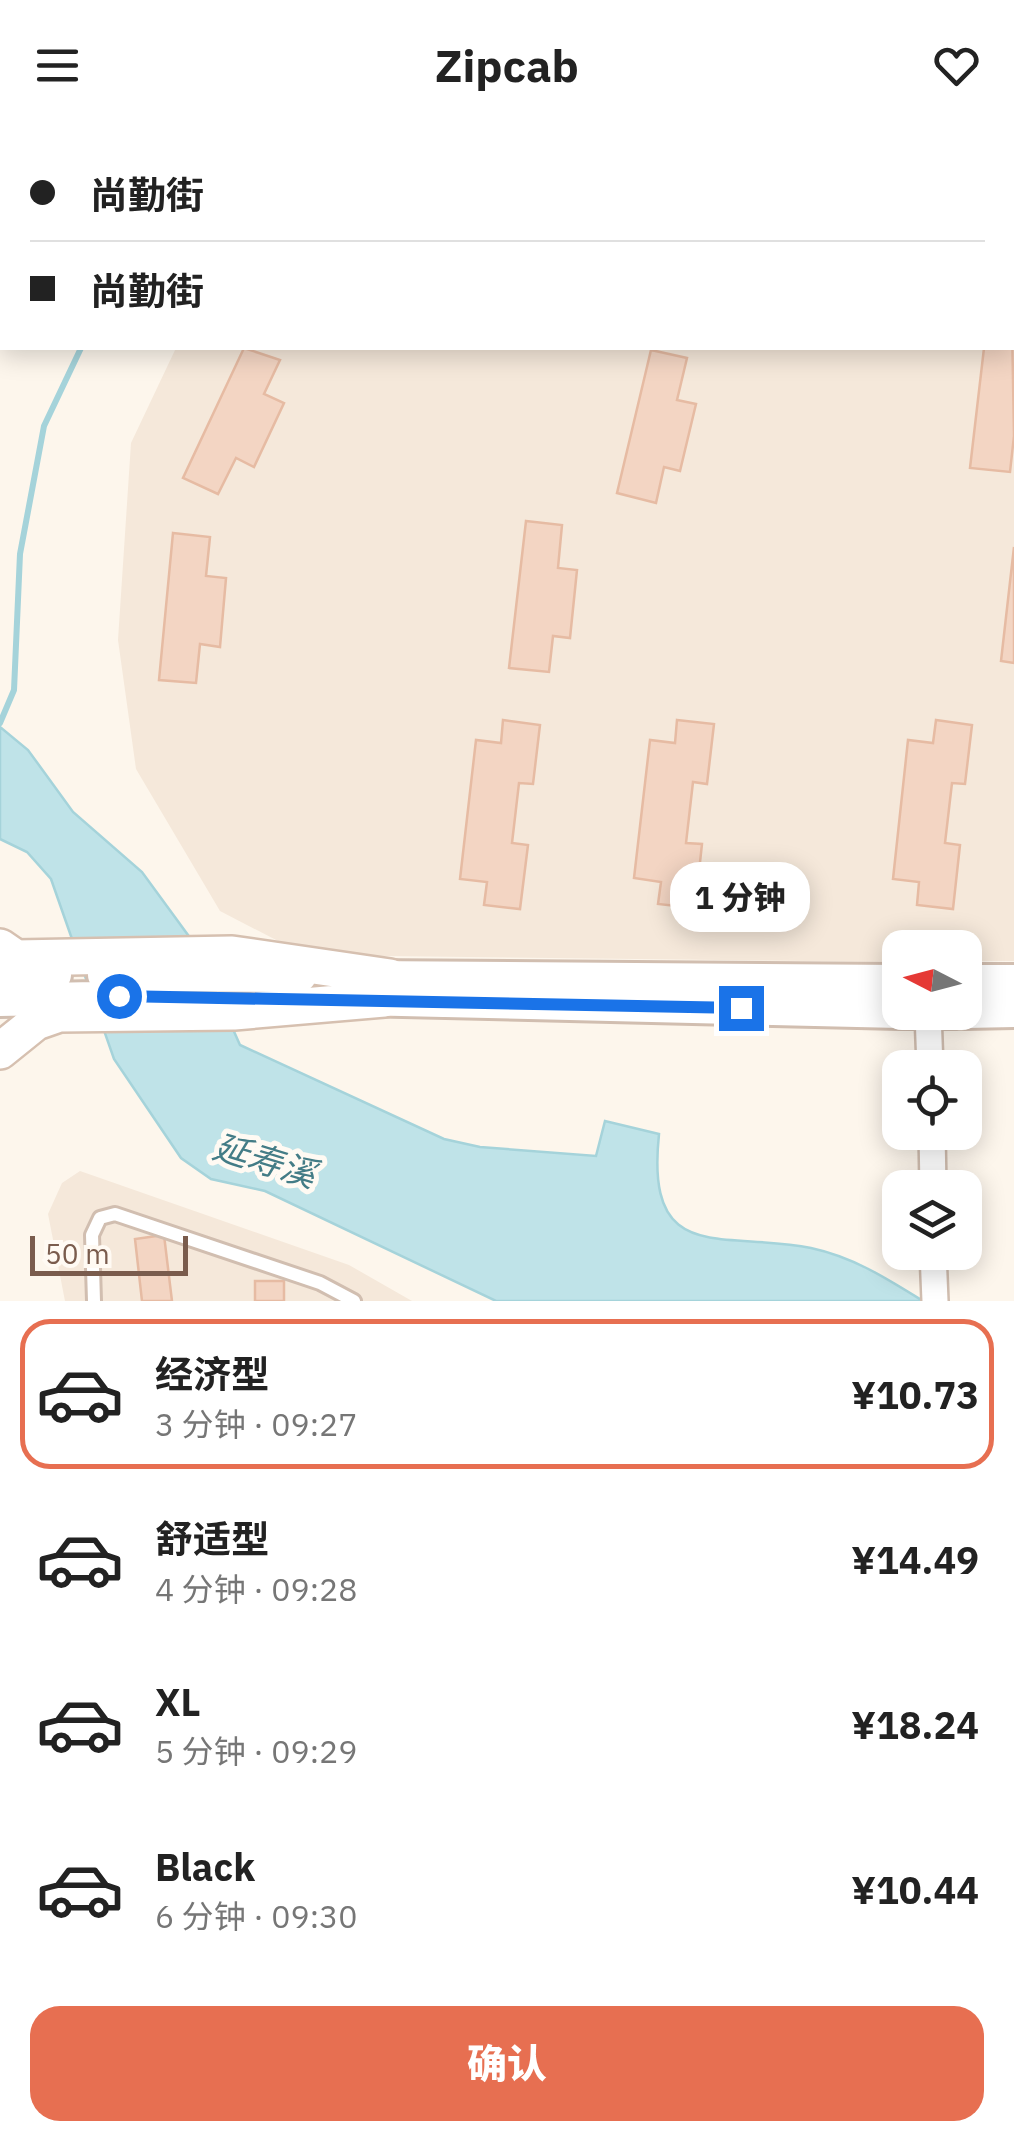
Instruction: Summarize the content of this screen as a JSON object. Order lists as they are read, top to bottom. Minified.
{"water":["延寿溪"],"scale_bar":"50 m","north":"left","page":{"header":"Zipcab","banner":["尚勤街","尚勤街"],"bubble":"1 分钟","scale":"50 m","list":[{"name":"经济型","note":"3 分钟 · 09:27","value":"¥10.73"},{"name":"舒适型","note":"4 分钟 · 09:28","value":"¥14.49"},{"name":"XL","note":"5 分钟 · 09:29","value":"¥18.24"},{"name":"Black","note":"6 分钟 · 09:30","value":"¥10.44"}],"buttons":"确认"}}
